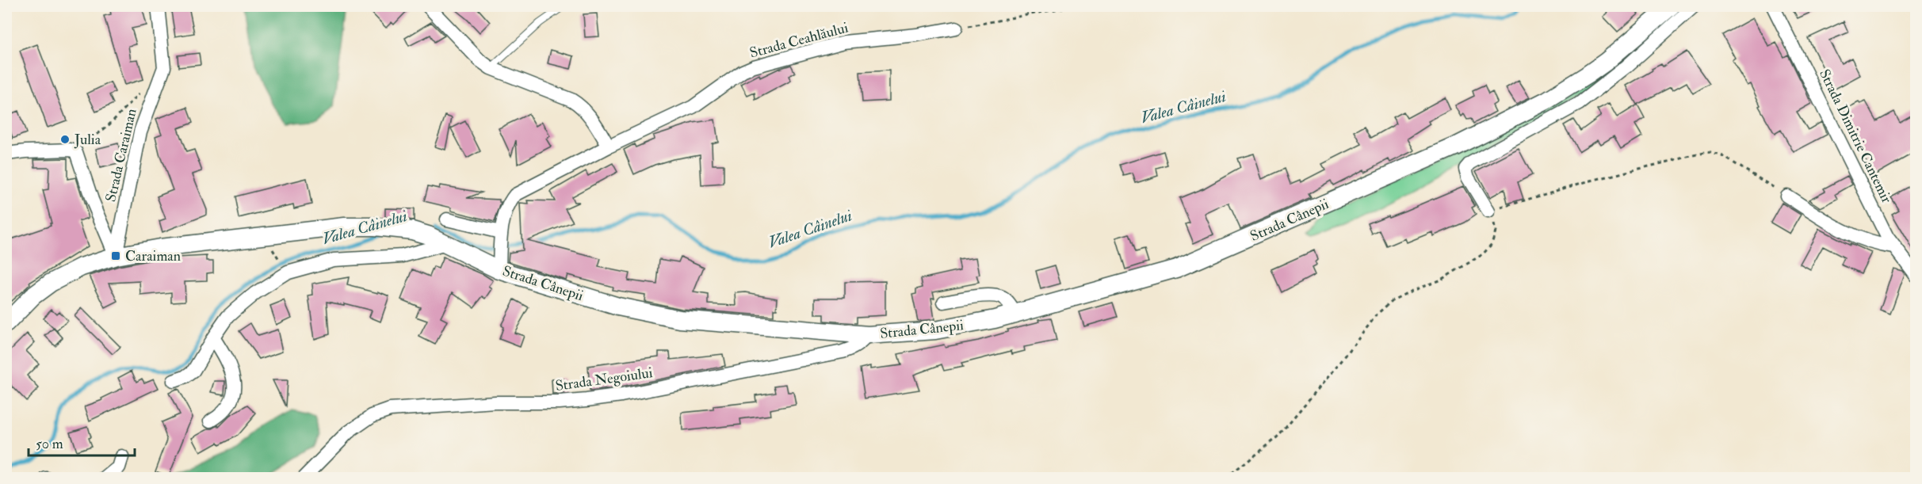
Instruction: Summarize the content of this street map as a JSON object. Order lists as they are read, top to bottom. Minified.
{"streets":{"street":["Strada Ceahlăului","Strada Dimitrie Cantemir","Strada Caraiman","Strada Cânepii","Strada Negoiului"]},"crossings":[["Strada Ceahlăului","Strada Cânepii"],["Strada Caraiman","Strada Cânepii"],["Strada Cânepii","Strada Negoiului"]],"water":["Valea Câinelui"],"places":{"other":["Julia"],"transit":["Caraiman"]},"scale_bar":"50 m"}
